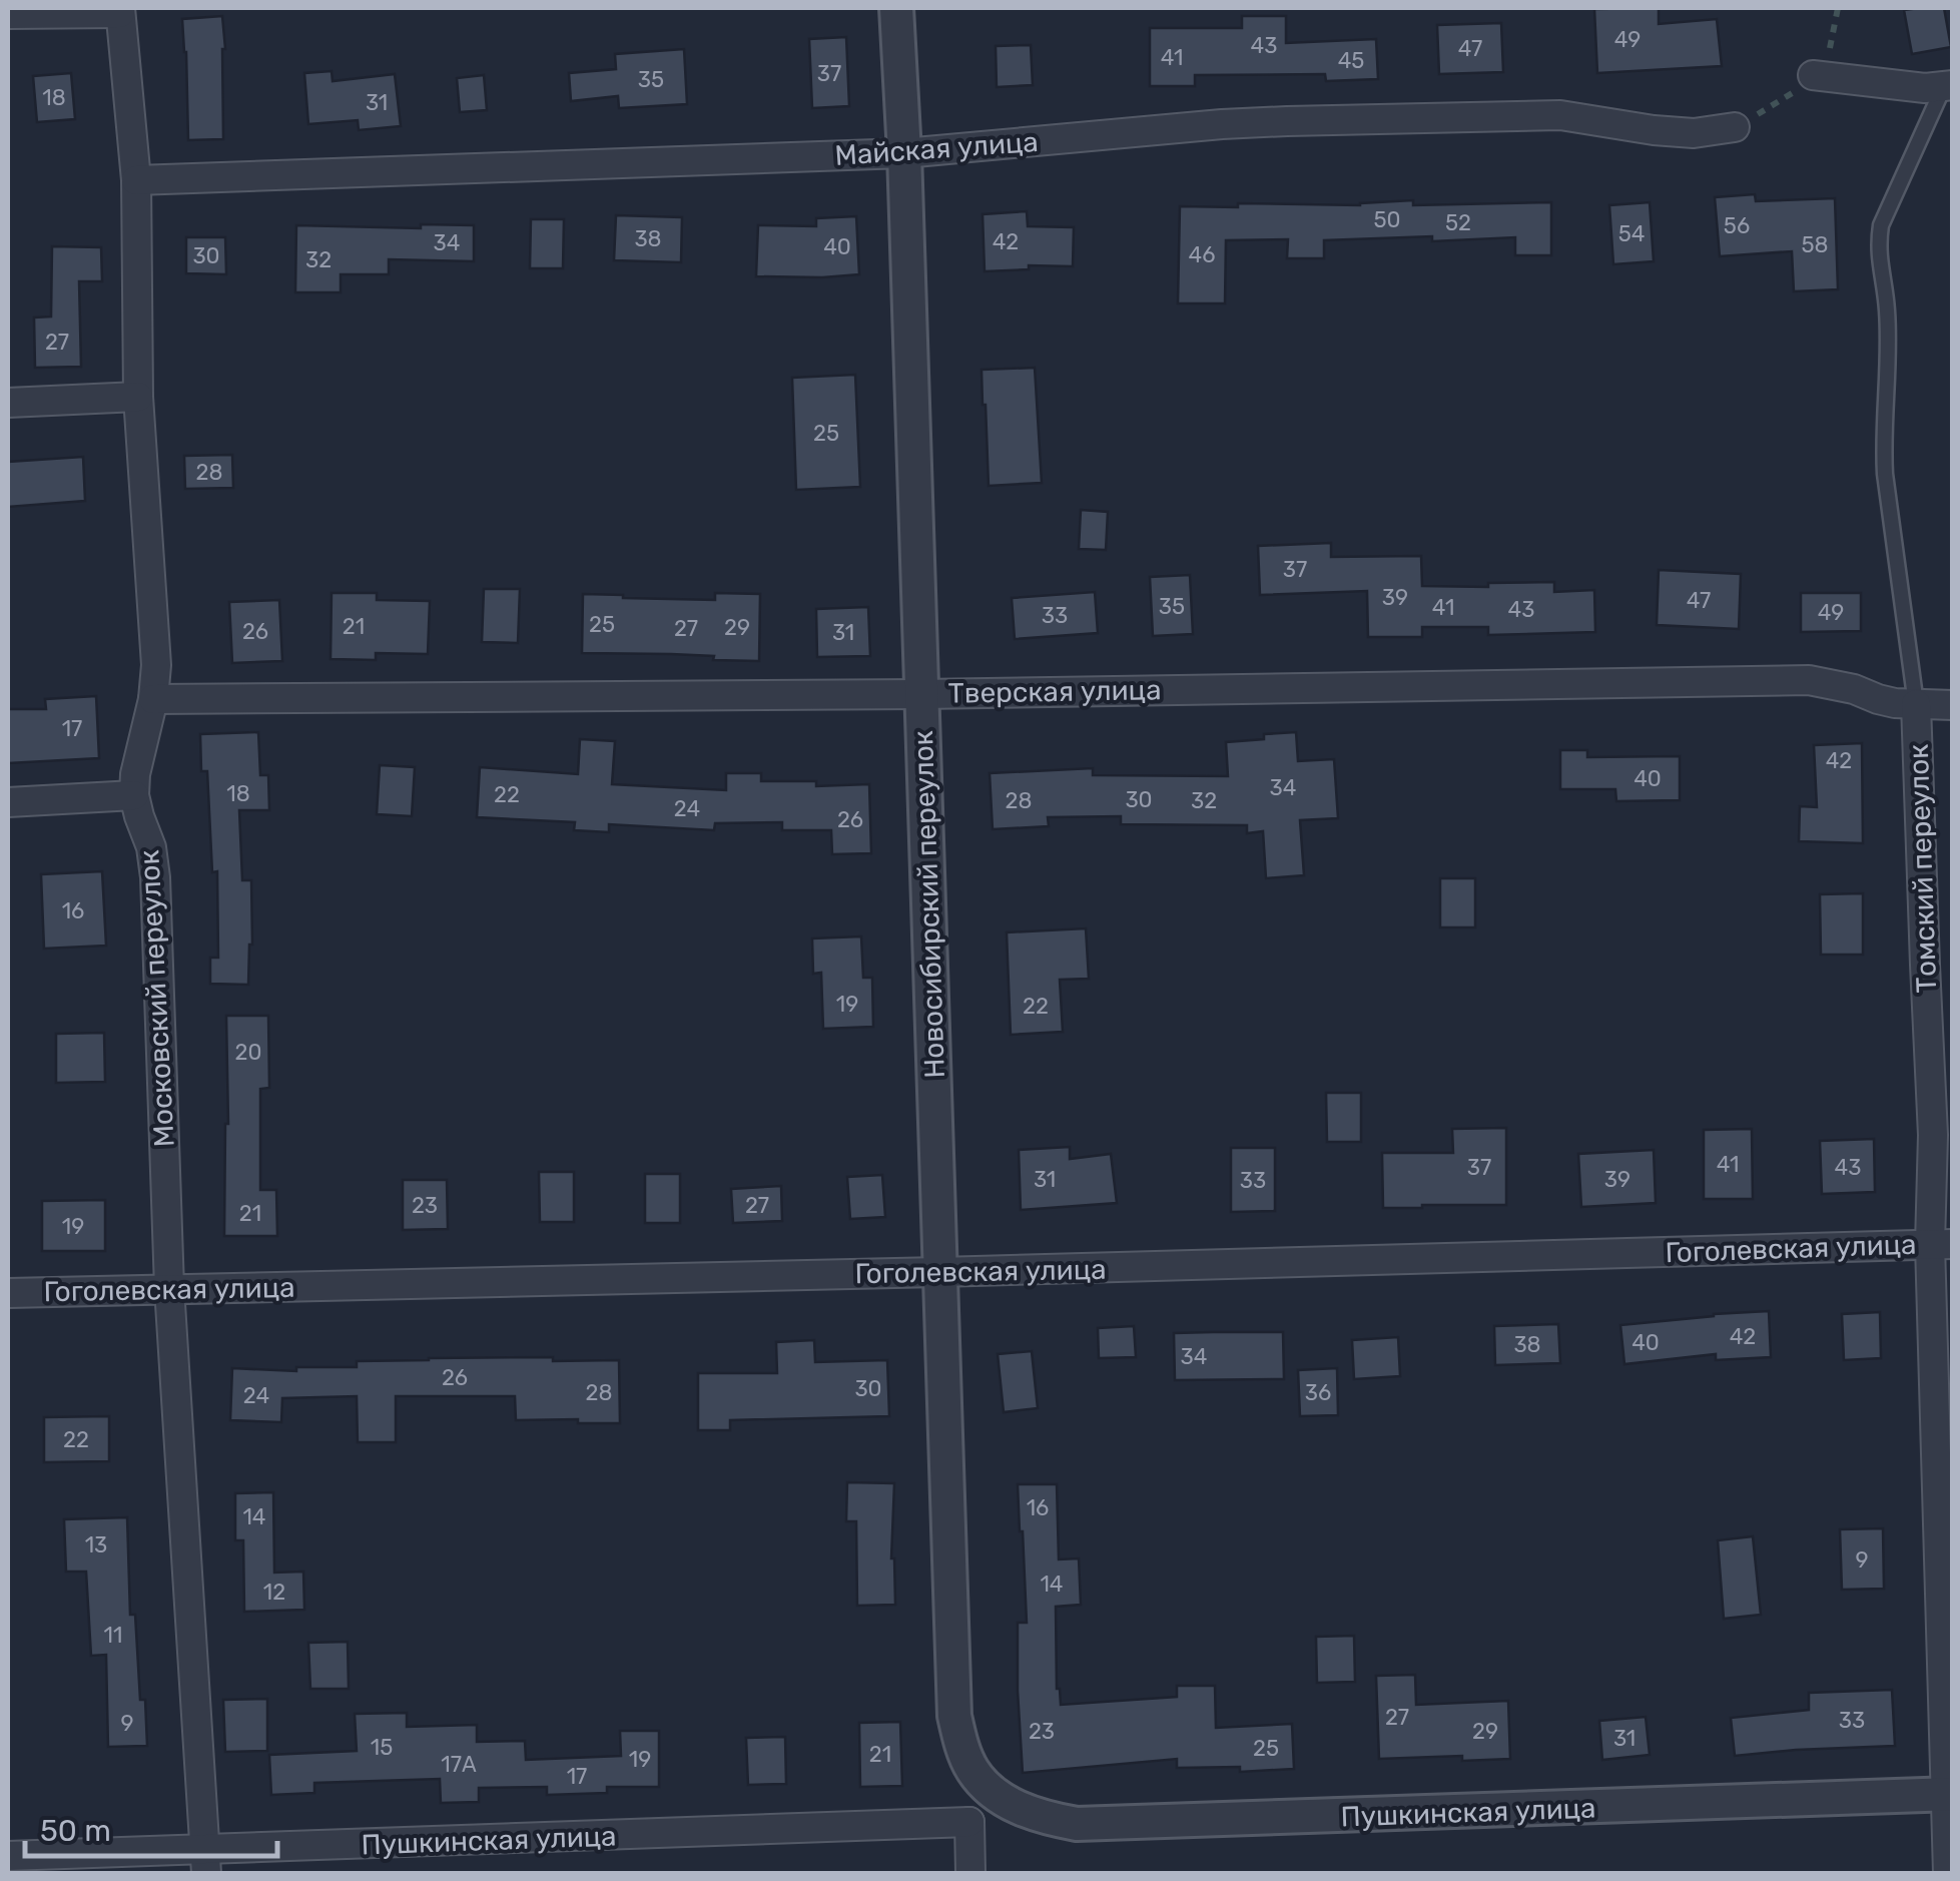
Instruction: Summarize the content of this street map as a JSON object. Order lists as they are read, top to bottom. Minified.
{"streets":{"street":["Майская улица","Тверская улица","Томский переулок","Новосибирский переулок","Московский переулок","Гоголевская улица","Пушкинская улица"]},"crossings":[["Майская улица","Новосибирский переулок"],["Майская улица","Московский переулок"],["Тверская улица","Томский переулок"],["Тверская улица","Новосибирский переулок"],["Тверская улица","Московский переулок"],["Томский переулок","Гоголевская улица"],["Томский переулок","Пушкинская улица"],["Новосибирский переулок","Гоголевская улица"],["Новосибирский переулок","Пушкинская улица"],["Московский переулок","Гоголевская улица"],["Московский переулок","Пушкинская улица"]],"house_numbers":["49","43","47","41","45","37","35","18","31","50","52","56","54","38","42","34","58","40","46","30","32","27","25","28","37","39","47","35","41","43","49","33","25","21","29","27","26","31","17","42","40","34","18","22","30","28","32","24","26","16","19","22","20","41","37","43","31","39","33","23","27","21","19","42","40","38","34","26","30","28","36","24","22","16","14","13","9","14","12","11","27","33","9","23","29","31","15","25","21","19","17А","17"],"scale_bar":"50 m"}
